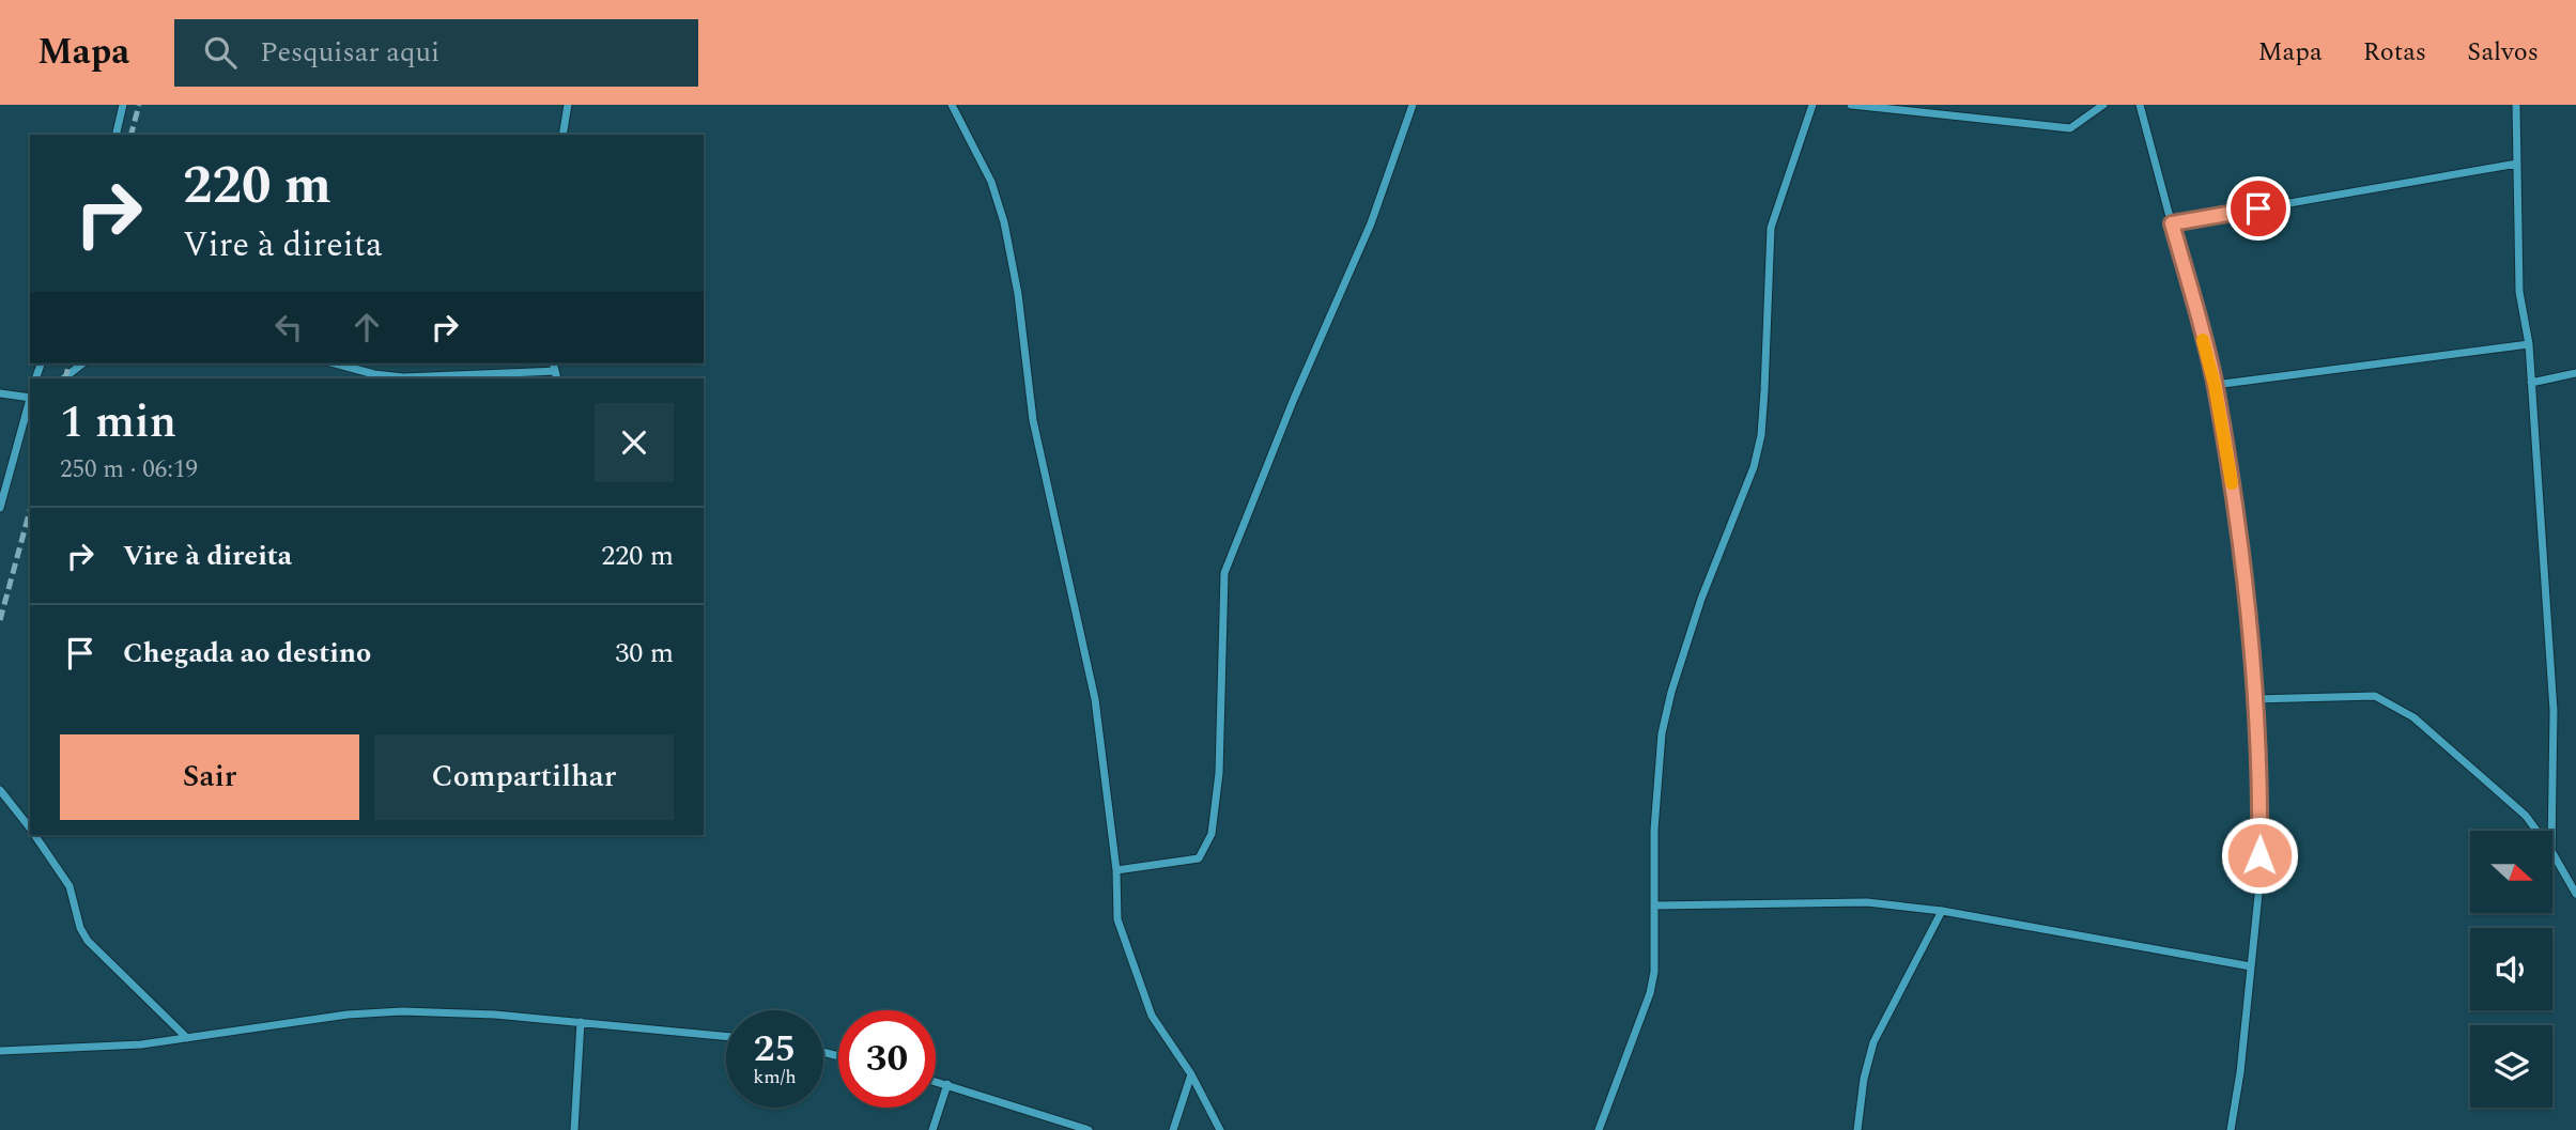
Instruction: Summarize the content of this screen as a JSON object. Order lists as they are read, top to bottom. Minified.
{"north":"right","page":{"header":"Mapa","search":"Pesquisar aqui","nav":["Mapa","Rotas","Salvos"],"turn":["220 m","Vire à direita"],"heading":["1 min","250 m · 06:19"],"list":[{"name":"Vire à direita","value":"220 m"},{"name":"Chegada ao destino","value":"30 m"}],"buttons":["Sair","Compartilhar"],"speed":"25 km/h","limit":"30"}}
